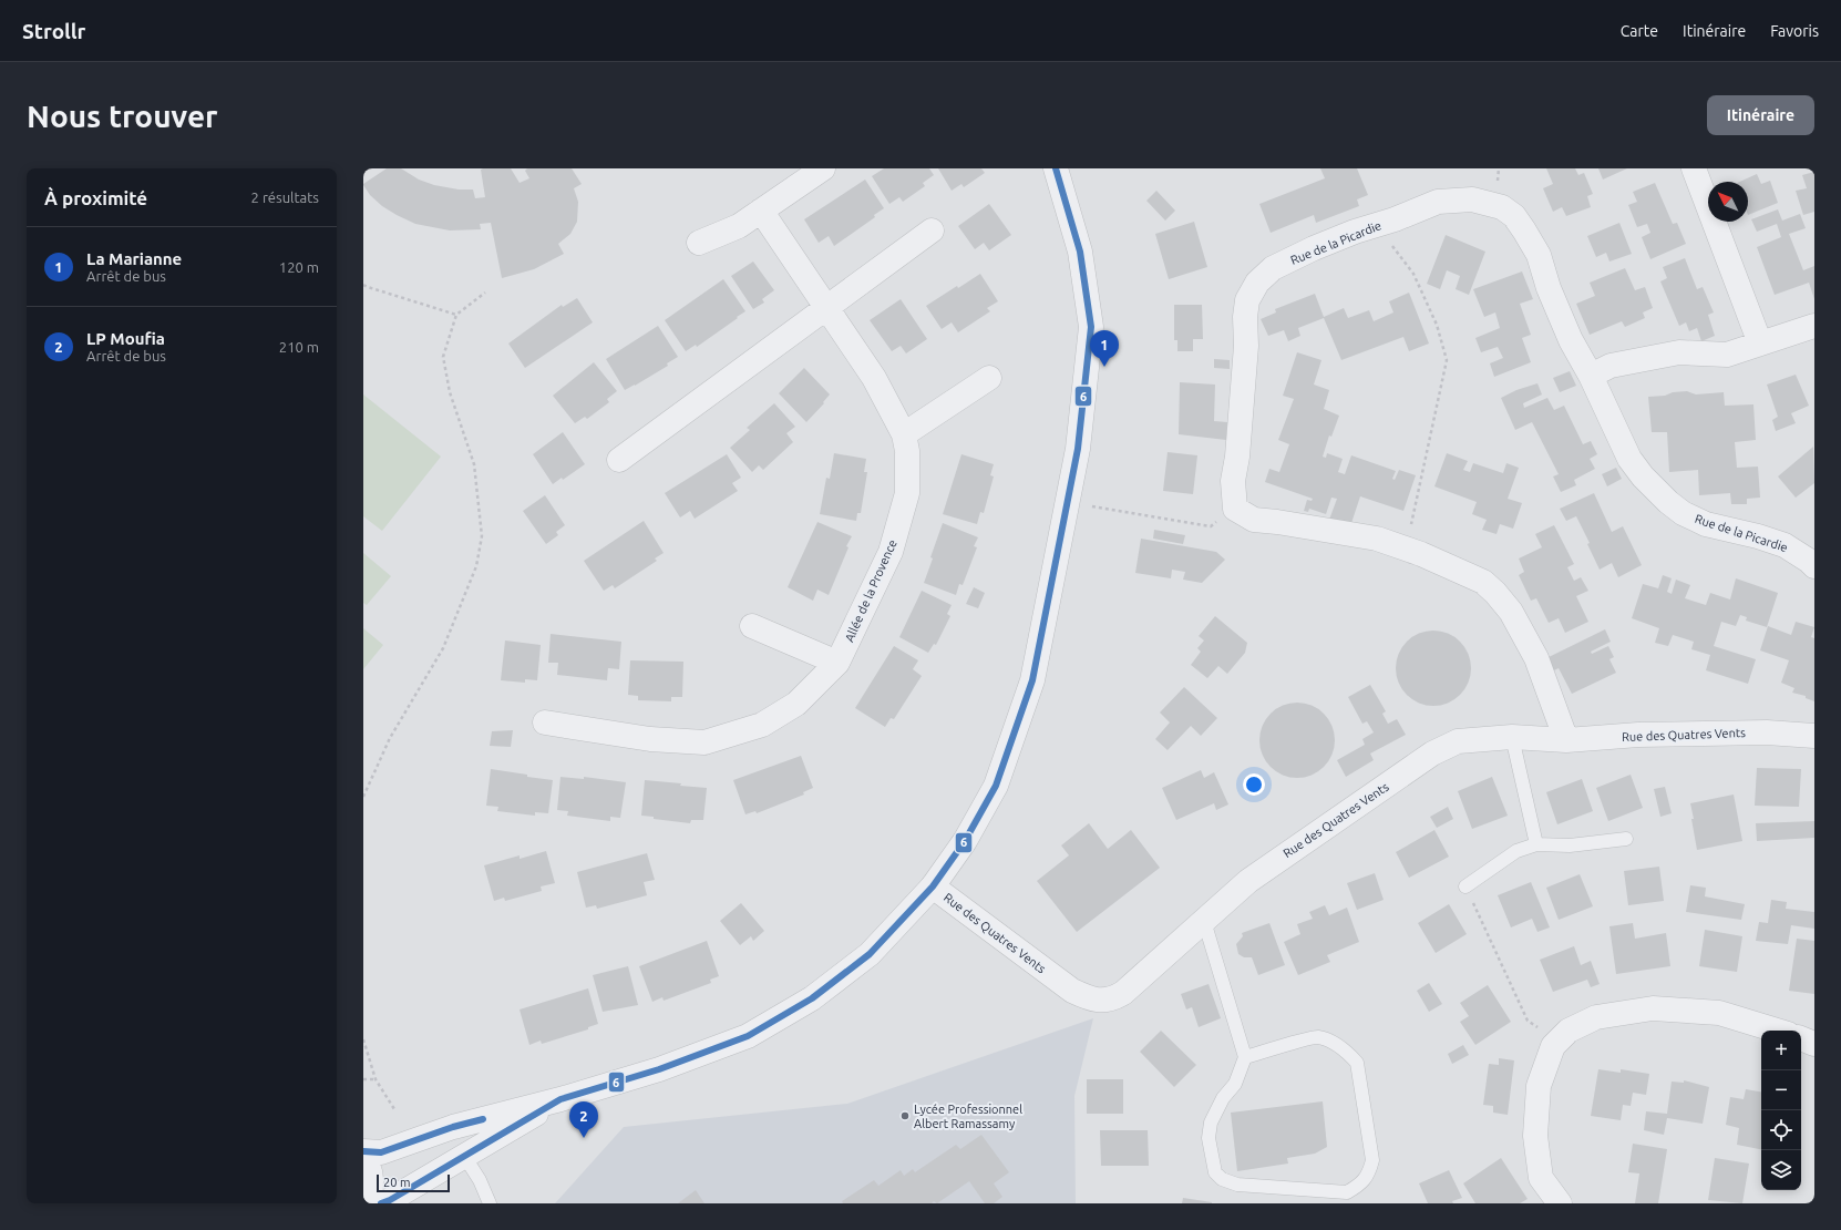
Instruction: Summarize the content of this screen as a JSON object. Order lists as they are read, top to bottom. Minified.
{"streets":{"street":["Rue de la Picardie","Allée de la Provence","Rue des Quatres Vents"]},"places":["Lycée Professionnel Albert Ramassamy"],"lines":["transit line 6"],"scale_bar":"20 m","north":"top left","page":{"header":"Strollr","nav":["Carte","Itinéraire","Favoris"],"buttons":"Itinéraire","title":"Nous trouver","heading":["À proximité","2 résultats"],"list":[{"mark":"1","name":"La Marianne","note":"Arrêt de bus","value":"120 m"},{"mark":"2","name":"LP Moufia","note":"Arrêt de bus","value":"210 m"}],"pins":["1","2"],"map_buttons":["+","−"],"scale":"20 m"}}
